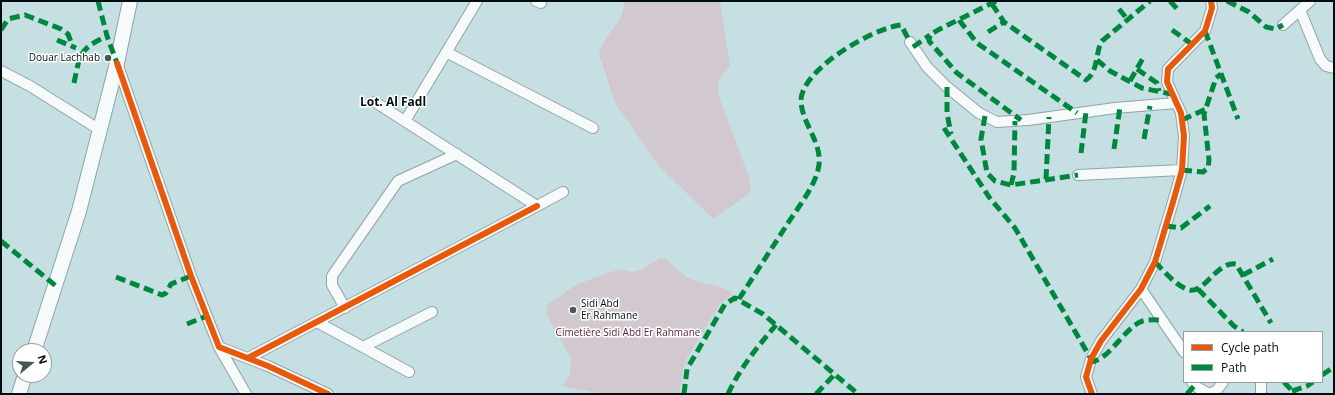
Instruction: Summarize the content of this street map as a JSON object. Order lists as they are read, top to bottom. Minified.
{"districts":["Lot. Al Fadl"],"parks":["Cimetière Sidi Abd Er Rahmane"],"places":["Douar Lachhab","Sidi Abd Er Rahmane"],"legend":["Cycle path","Path"],"north":"right"}
